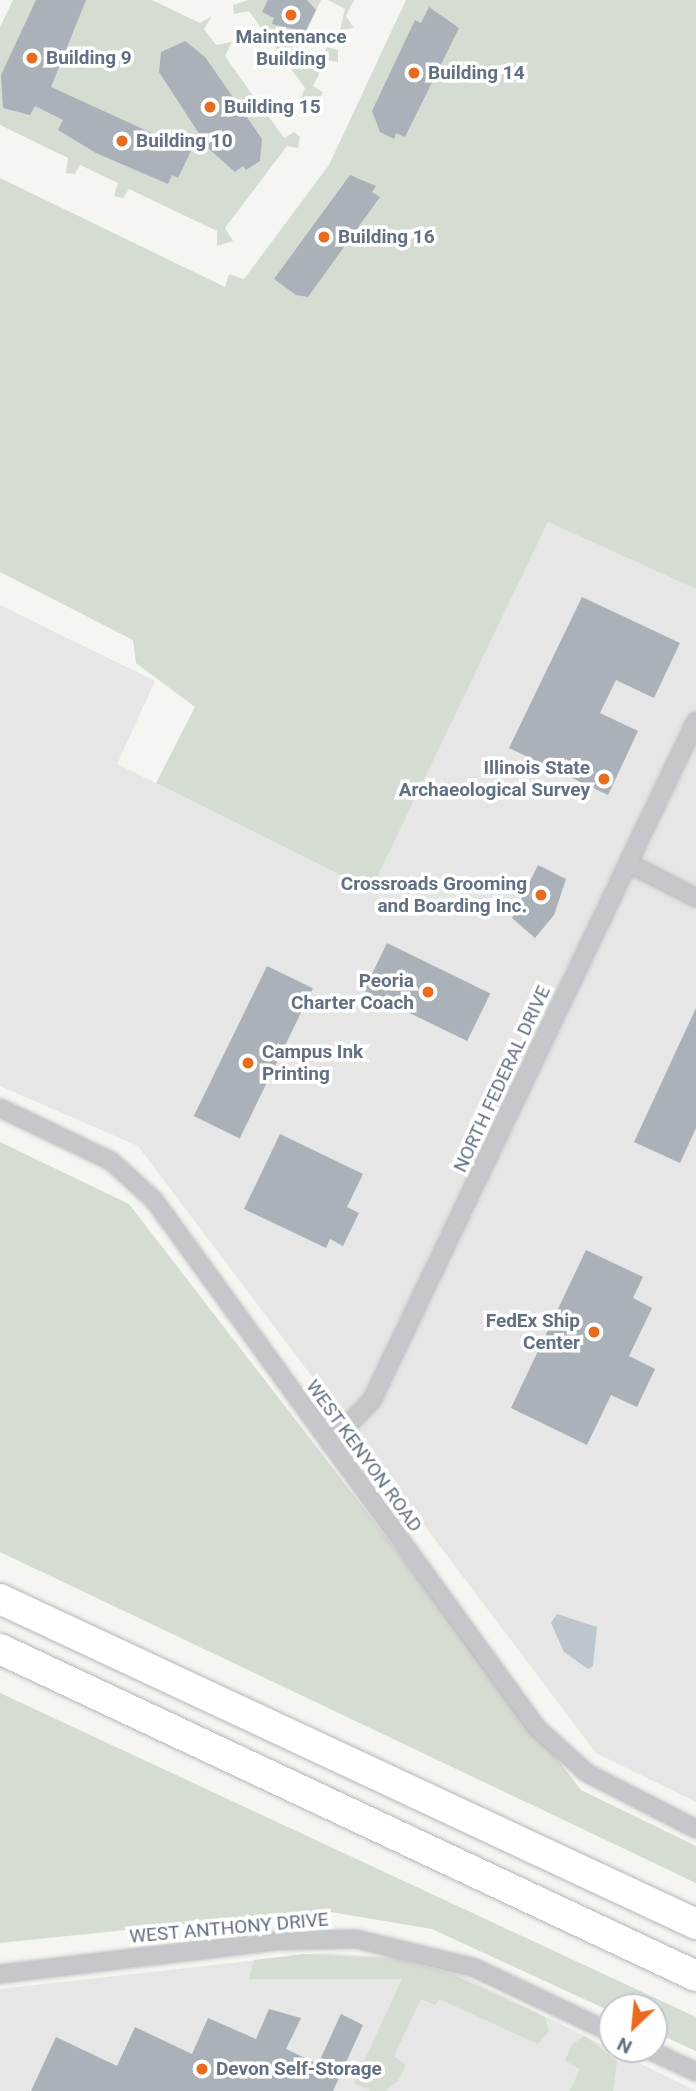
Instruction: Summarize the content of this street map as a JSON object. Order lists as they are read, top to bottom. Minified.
{"streets":{"street":["NORTH FEDERAL DRIVE","WEST KENYON ROAD","WEST ANTHONY DRIVE"]},"crossings":[["NORTH FEDERAL DRIVE","WEST KENYON ROAD"]],"places":["Maintenance Building","Building 9","Building 14","Building 15","Building 10","Building 16","Illinois State Archaeological Survey","Crossroads Grooming and Boarding Inc.","Peoria Charter Coach","Campus Ink Printing","FedEx Ship Center","Devon Self-Storage"],"north":"bottom left"}
